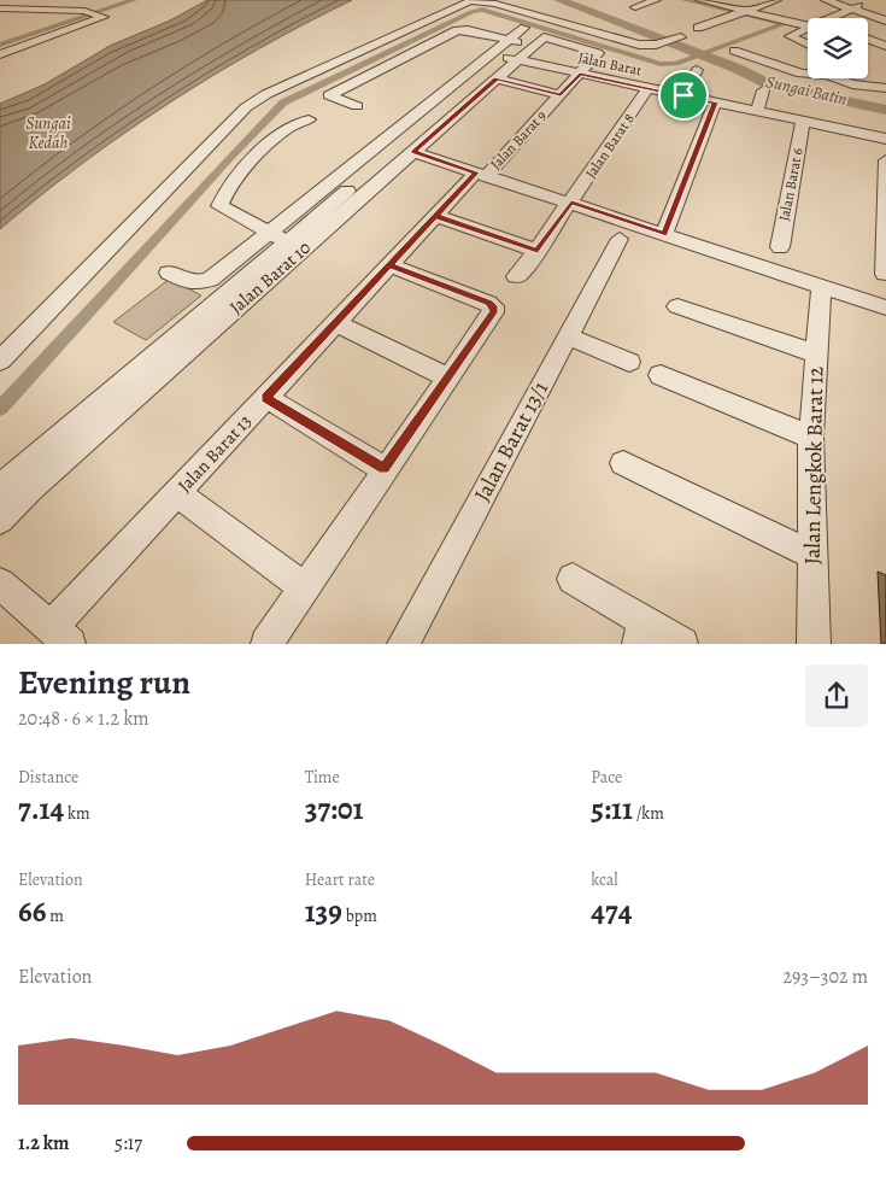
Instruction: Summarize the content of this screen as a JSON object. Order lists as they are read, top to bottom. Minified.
{"streets":{"street":["Jalan Barat","Jalan Barat 9","Jalan Barat 8","Jalan Barat 6","Jalan Barat 10","Jalan Barat 13/1","Jalan Barat 13","Jalan Lengkok Barat 12"]},"crossings":[["Jalan Barat","Jalan Barat 9"],["Jalan Barat","Jalan Barat 8"],["Jalan Barat","Jalan Barat 6"],["Jalan Barat","Jalan Barat 10"],["Jalan Barat 9","Jalan Barat 10"],["Jalan Barat 9","Jalan Barat 13"]],"water":["Sungai Batin","Sungai Kedah"],"page":{"heading":["Evening run","20:48 · 6 × 1.2 km"],"stats":[["Distance","7.14 km"],["Time","37:01"],["Pace","5:11 /km"],["Elevation","66 m"],["Heart rate","139 bpm"],["kcal","474"]],"chart":["Elevation","293–302 m"],"list":[{"name":"1.2 km","note":"5:17"}]}}
